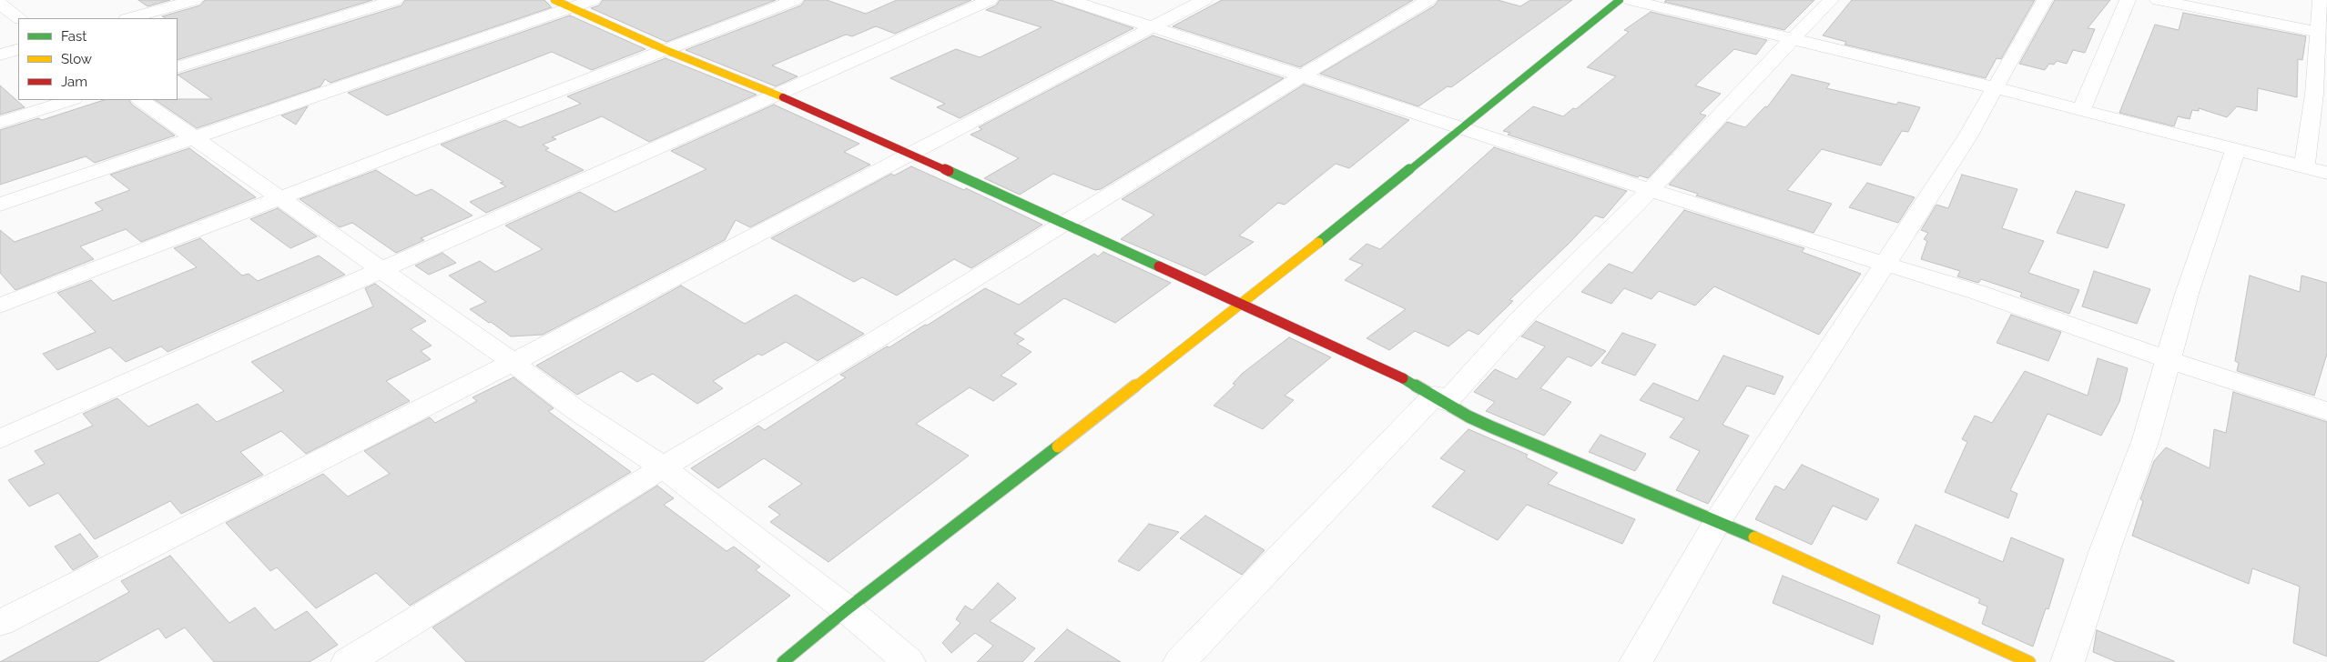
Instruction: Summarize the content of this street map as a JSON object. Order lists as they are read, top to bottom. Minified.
{"legend":["Fast","Slow","Jam"]}
